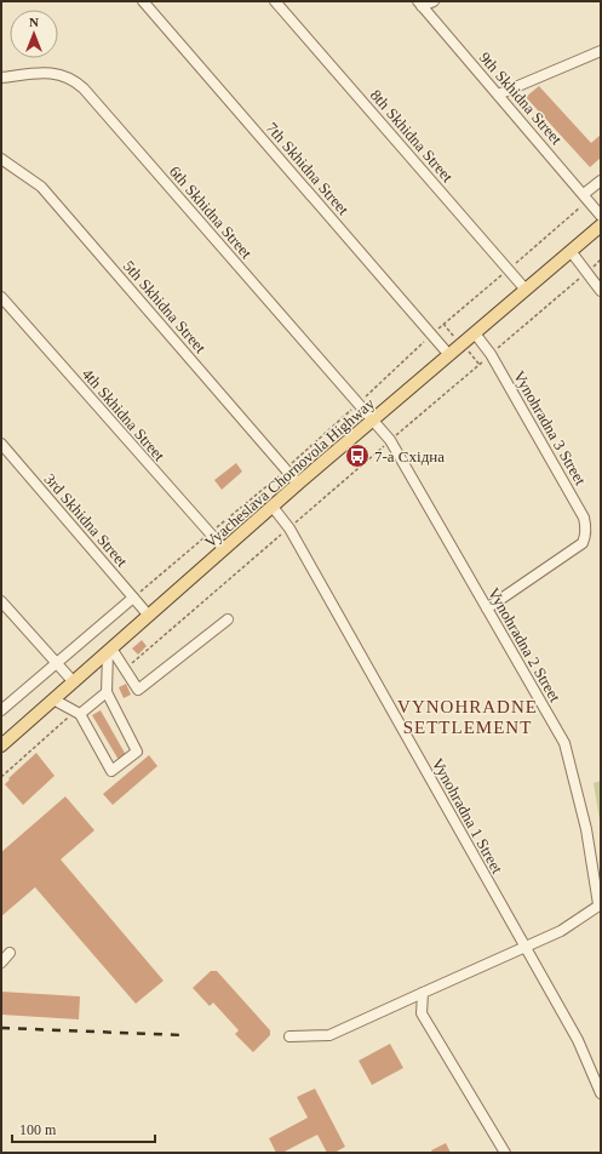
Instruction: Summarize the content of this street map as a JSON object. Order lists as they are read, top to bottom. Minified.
{"streets":{"main road":["Vyacheslava Chornovola Highway"],"street":["9th Skhidna Street","8th Skhidna Street","7th Skhidna Street","6th Skhidna Street","5th Skhidna Street","4th Skhidna Street","Vynohradna 3 Street","3rd Skhidna Street","Vynohradna 2 Street","Vynohradna 1 Street"]},"crossings":[["8th Skhidna Street","Vyacheslava Chornovola Highway"],["7th Skhidna Street","Vyacheslava Chornovola Highway"],["6th Skhidna Street","Vyacheslava Chornovola Highway"],["6th Skhidna Street","Vynohradna 2 Street"],["5th Skhidna Street","Vyacheslava Chornovola Highway"],["4th Skhidna Street","Vyacheslava Chornovola Highway"],["Vynohradna 3 Street","Vyacheslava Chornovola Highway"],["Vynohradna 3 Street","Vynohradna 2 Street"],["Vyacheslava Chornovola Highway","3rd Skhidna Street"],["Vyacheslava Chornovola Highway","Vynohradna 2 Street"],["Vyacheslava Chornovola Highway","Vynohradna 1 Street"]],"districts":["VYNOHRADNE SETTLEMENT"],"places":{"bus stop":["7-а Східна"]},"scale_bar":"100 m","north":"top"}
